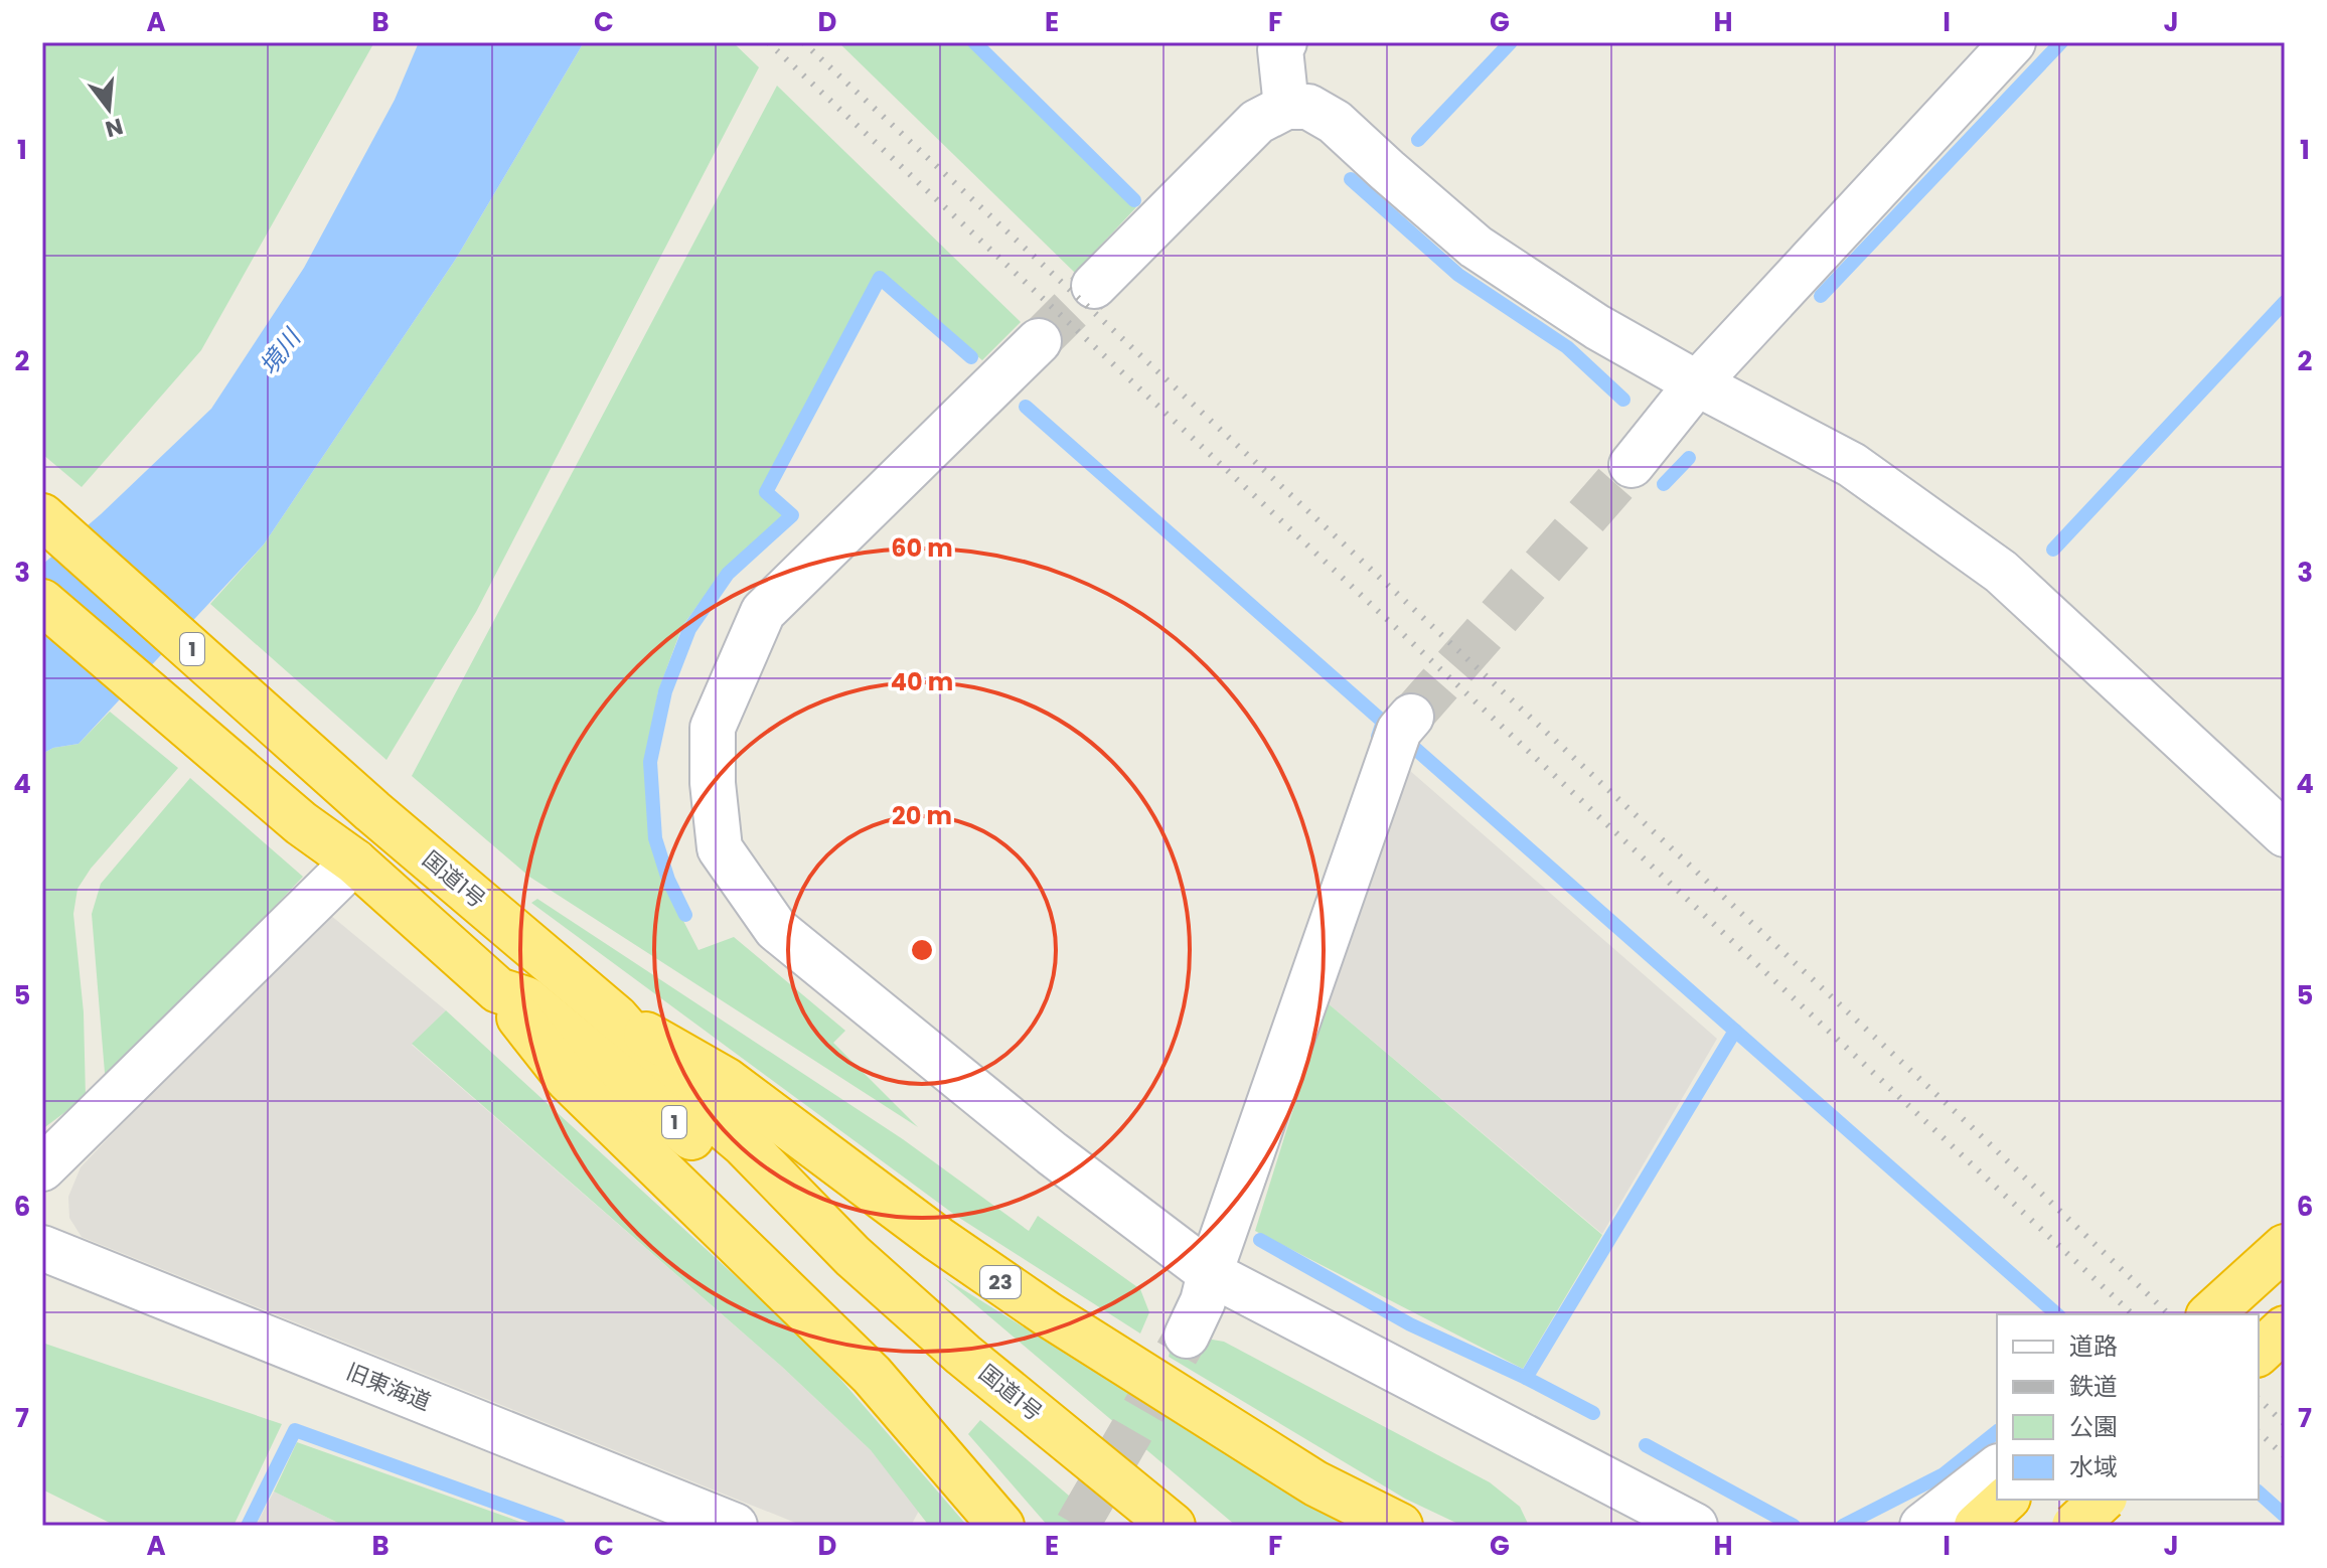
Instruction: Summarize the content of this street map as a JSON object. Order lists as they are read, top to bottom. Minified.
{"streets":{"highway":["1","国道1号","23"],"street":["旧東海道"]},"crossings":[["国道1号","23"]],"water":["境川"],"legend":["道路","鉄道","公園","水域"],"north":"bottom","grid":{"columns":["A","B","C","D","E","F","G","H","I","J"],"rows":["1","2","3","4","5","6","7"]},"rings":["60 m","40 m","20 m"]}
